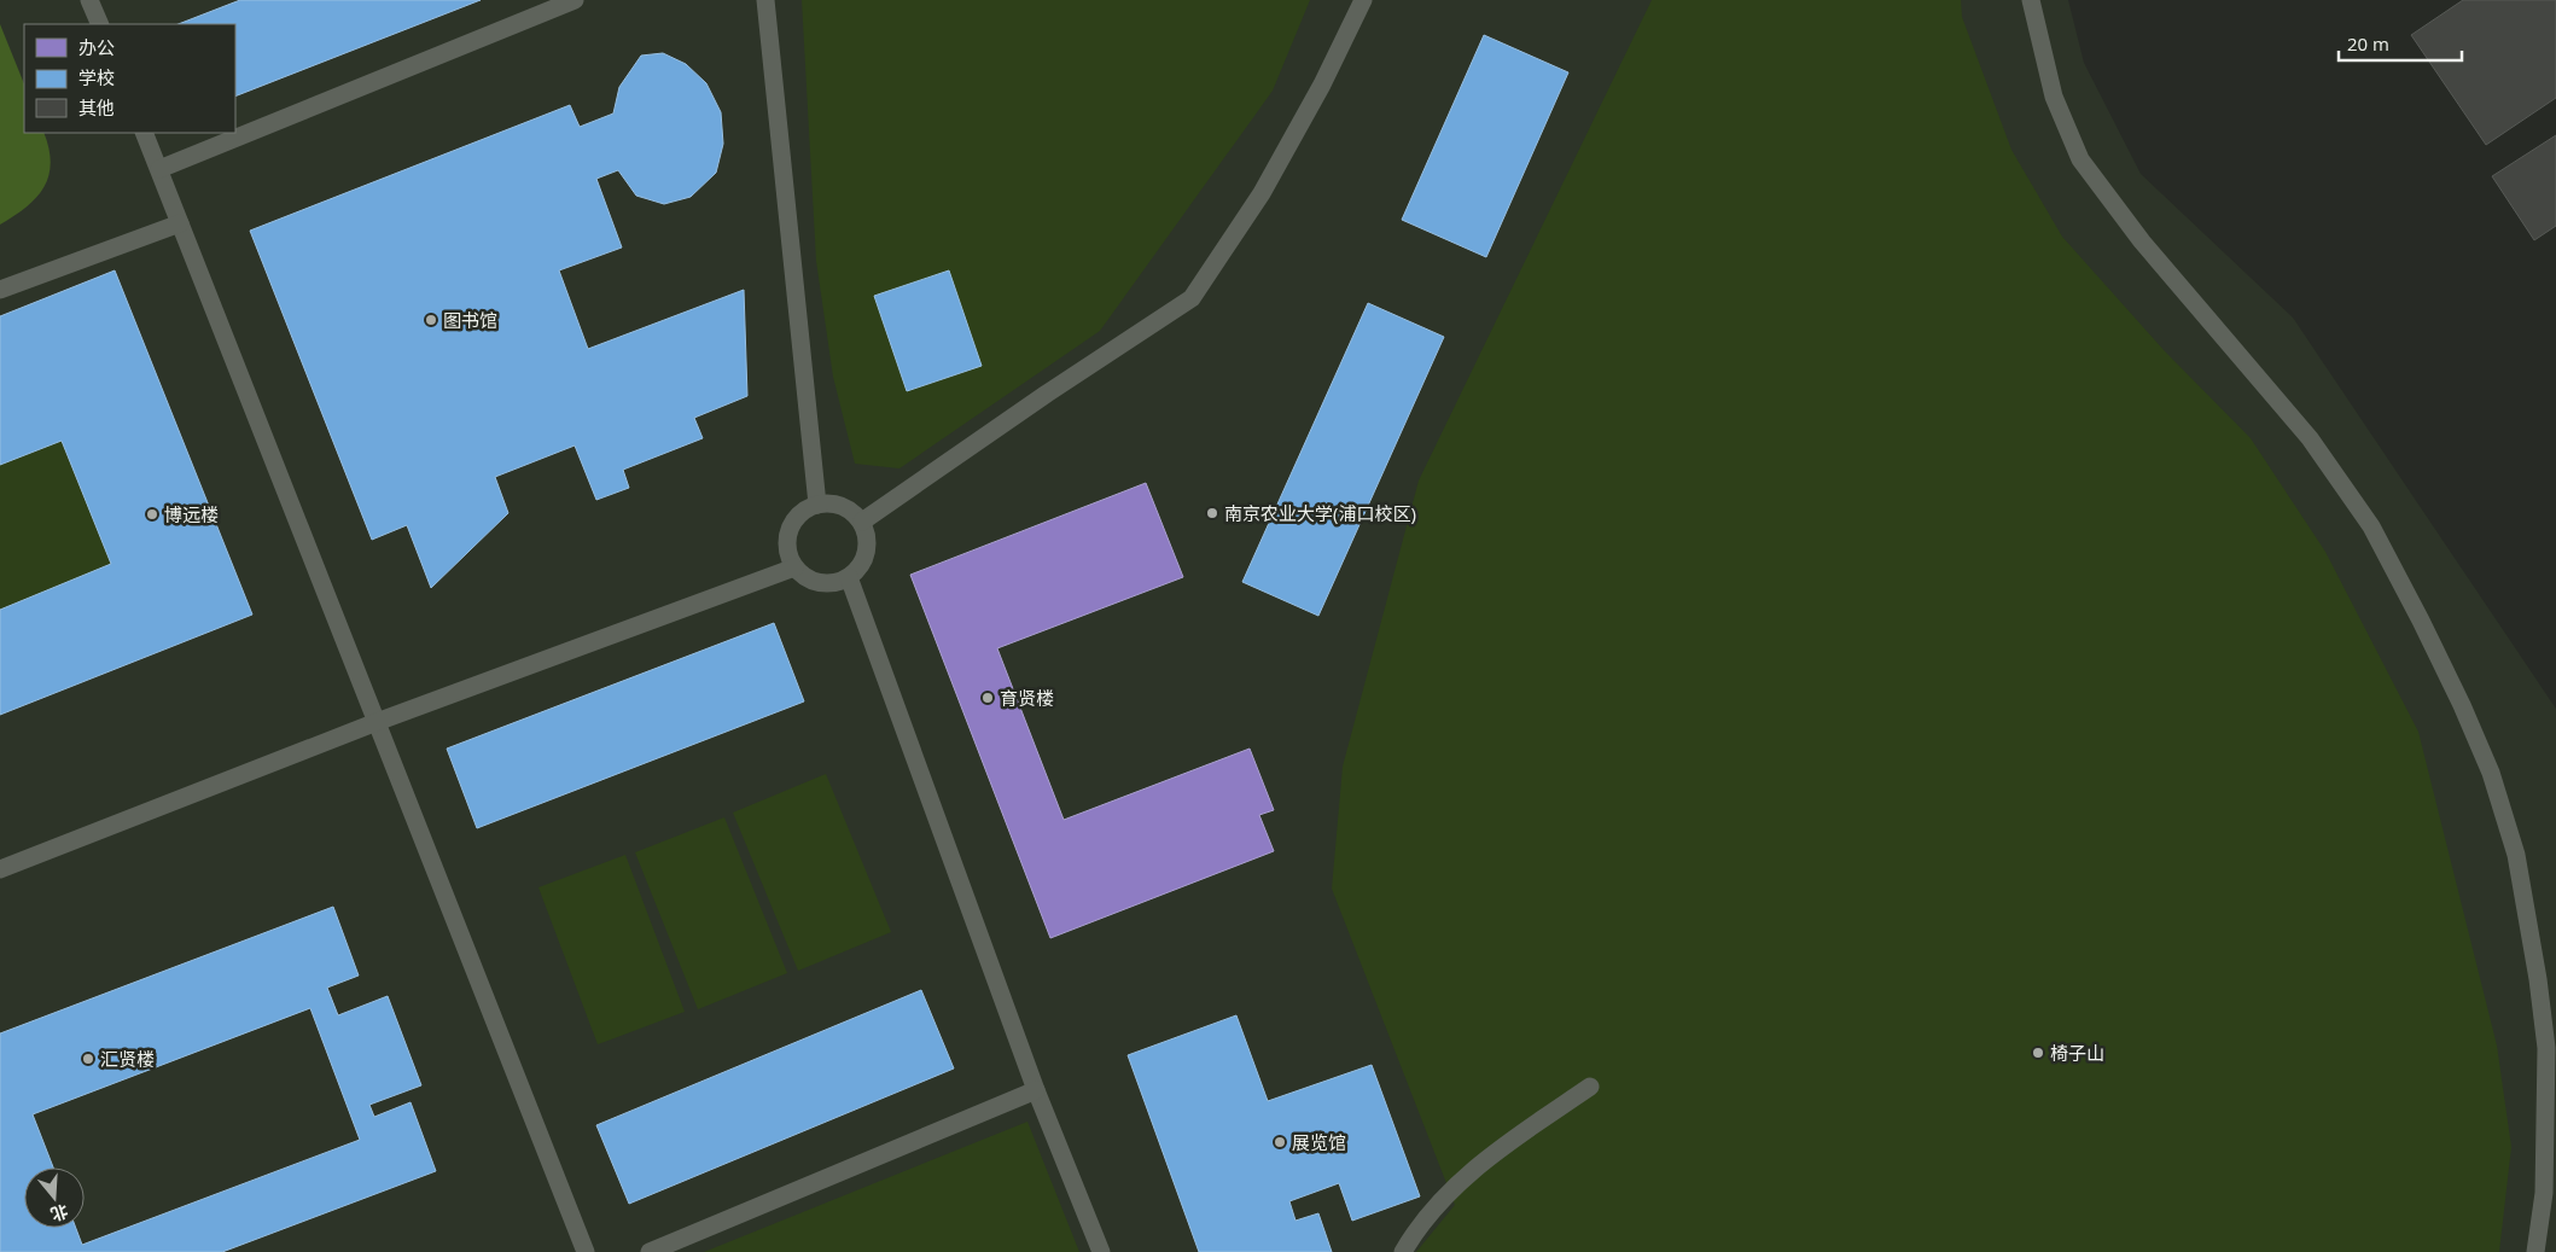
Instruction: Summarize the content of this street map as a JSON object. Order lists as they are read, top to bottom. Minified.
{"places":["图书馆","南京农业大学(浦口校区)","博远楼","育贤楼","椅子山","汇贤楼","展览馆"],"legend":["办公","学校","其他"],"scale_bar":"20 m","north":"bottom"}
